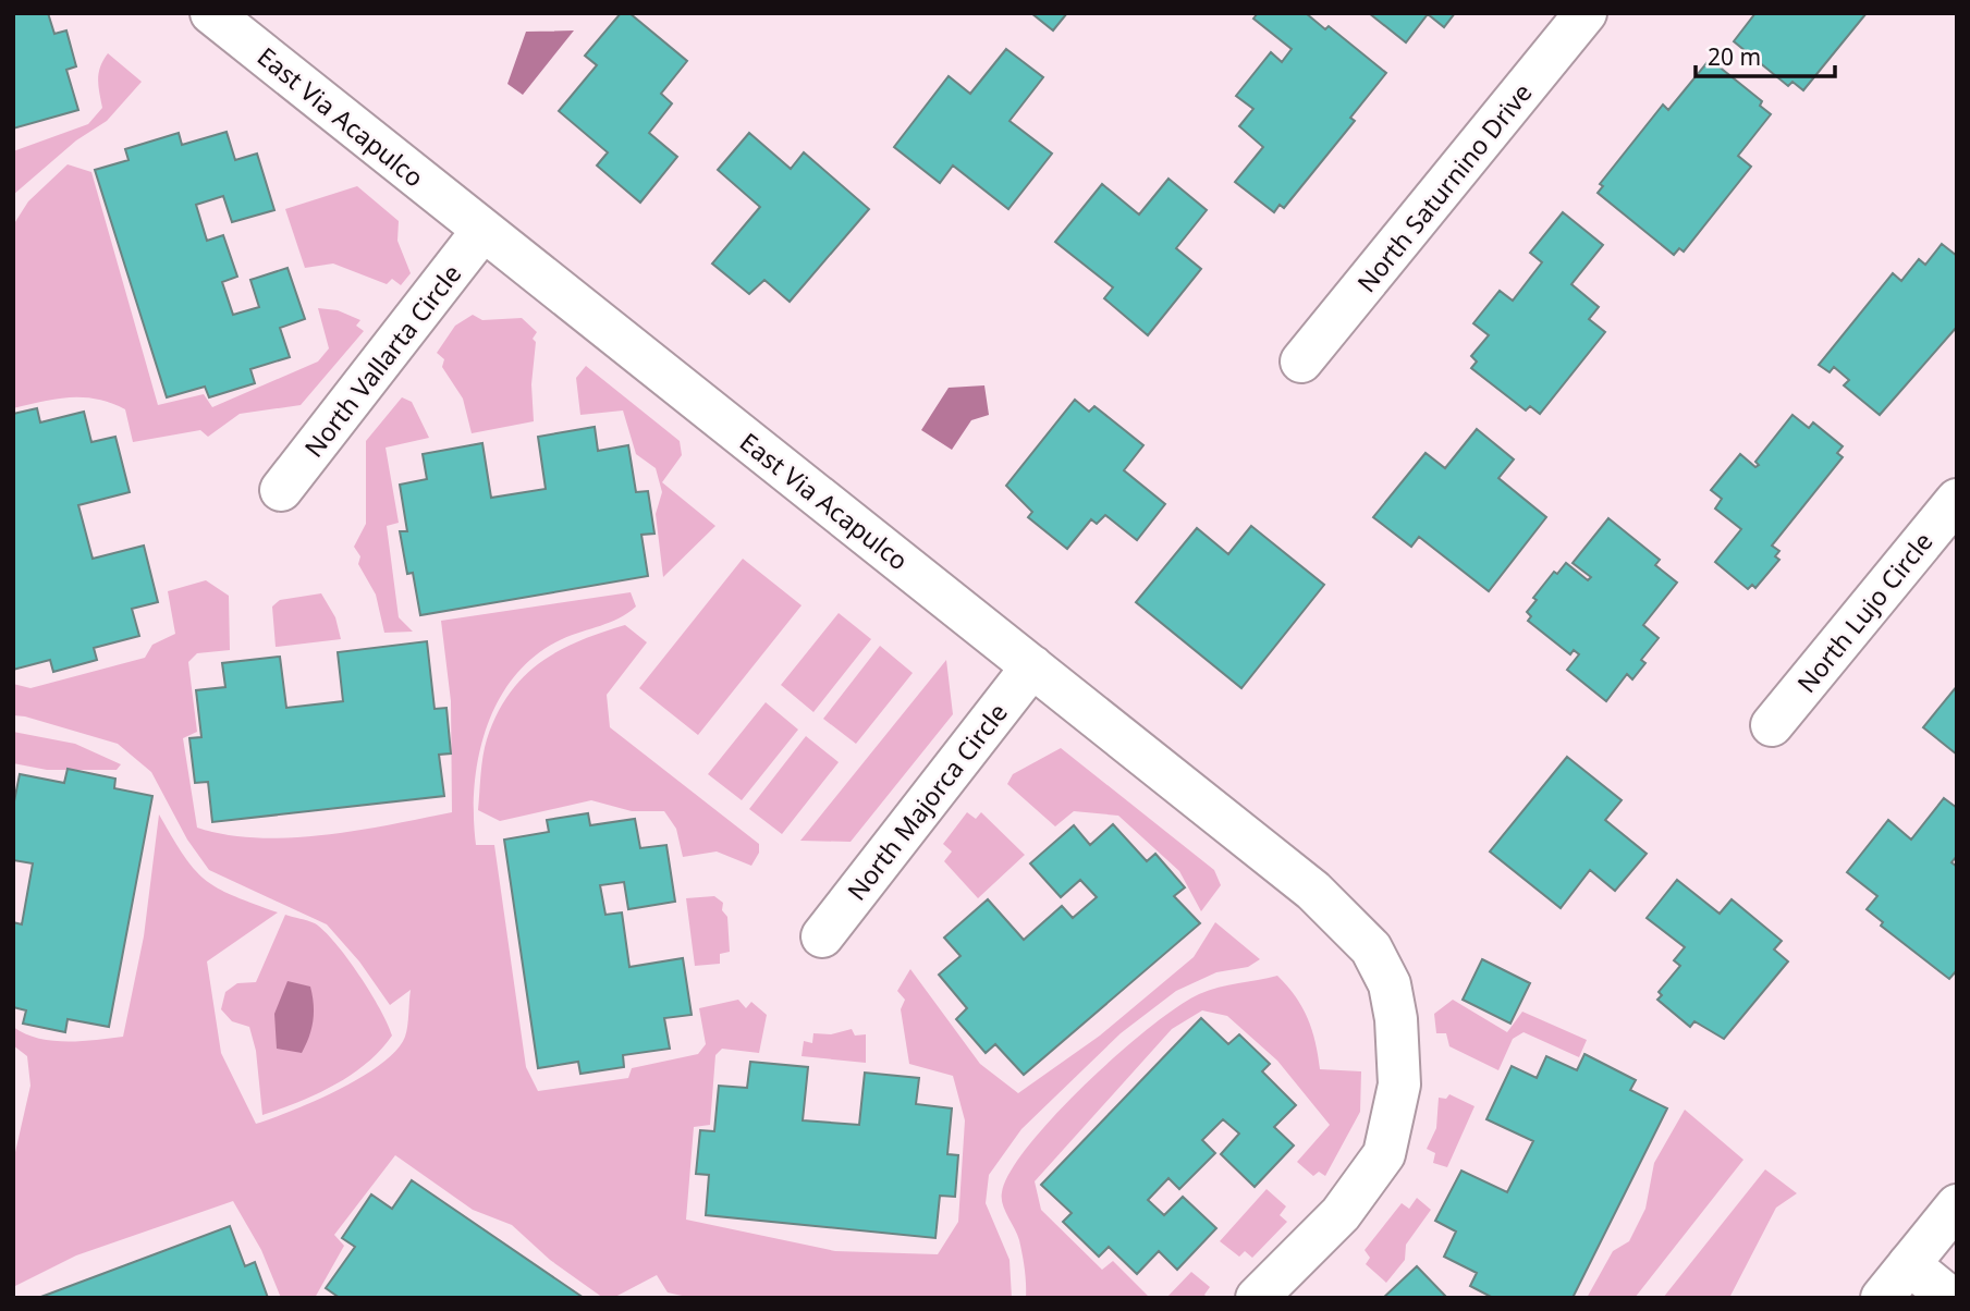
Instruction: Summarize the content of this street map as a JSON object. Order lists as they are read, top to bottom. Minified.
{"streets":{"street":["East Via Acapulco","North Saturnino Drive","North Vallarta Circle","North Lujo Circle","North Majorca Circle"]},"crossings":[["East Via Acapulco","North Vallarta Circle"],["East Via Acapulco","North Majorca Circle"]],"scale_bar":"20 m"}
